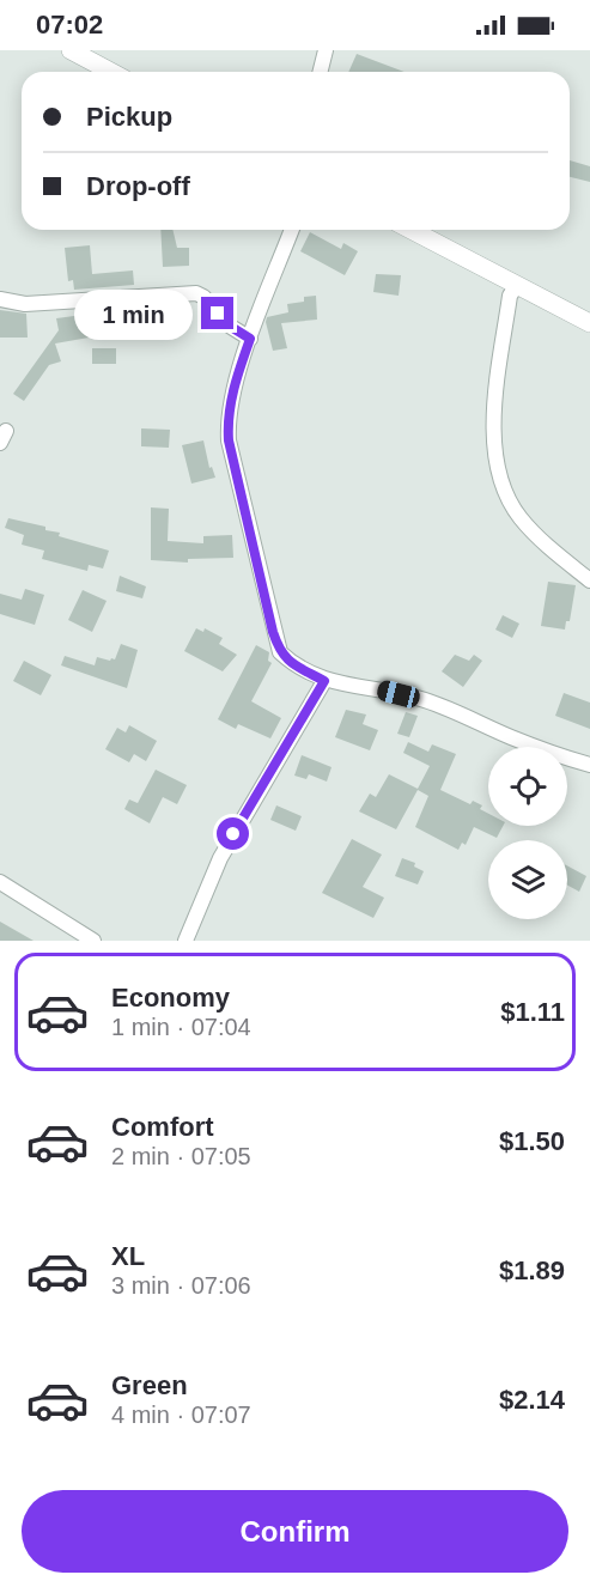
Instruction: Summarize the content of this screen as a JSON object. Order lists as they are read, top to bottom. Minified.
{"page":{"status":"07:02","banner":["Pickup","Drop-off"],"bubble":"1 min","list":[{"name":"Economy","note":"1 min · 07:04","value":"$1.11"},{"name":"Comfort","note":"2 min · 07:05","value":"$1.50"},{"name":"XL","note":"3 min · 07:06","value":"$1.89"},{"name":"Green","note":"4 min · 07:07","value":"$2.14"}],"buttons":"Confirm"}}
